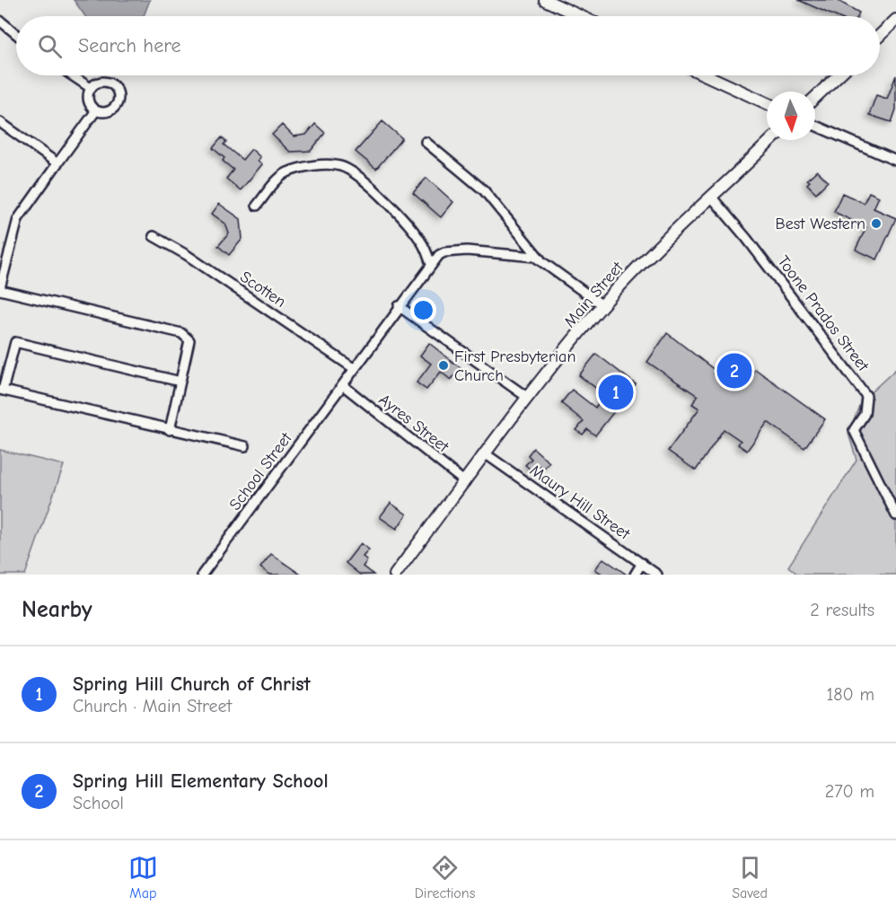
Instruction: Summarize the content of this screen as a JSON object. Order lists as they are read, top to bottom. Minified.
{"streets":{"main road":["Main Street"],"street":["Scotten","Toone Prados Street","Ayres Street","School Street","Maury Hill Street"]},"crossings":[["Scotten","School Street"],["Main Street","Toone Prados Street"],["Main Street","Ayres Street"],["Main Street","Maury Hill Street"],["Ayres Street","School Street"]],"places":["Best Western","First Presbyterian Church"],"north":"bottom","page":{"search":"Search here","pins":["2","1"],"heading":["Nearby","2 results"],"list":[{"mark":"1","name":"Spring Hill Church of Christ","note":"Church · Main Street","value":"180 m"},{"mark":"2","name":"Spring Hill Elementary School","note":"School","value":"270 m"}],"nav":["Map","Directions","Saved"]}}
